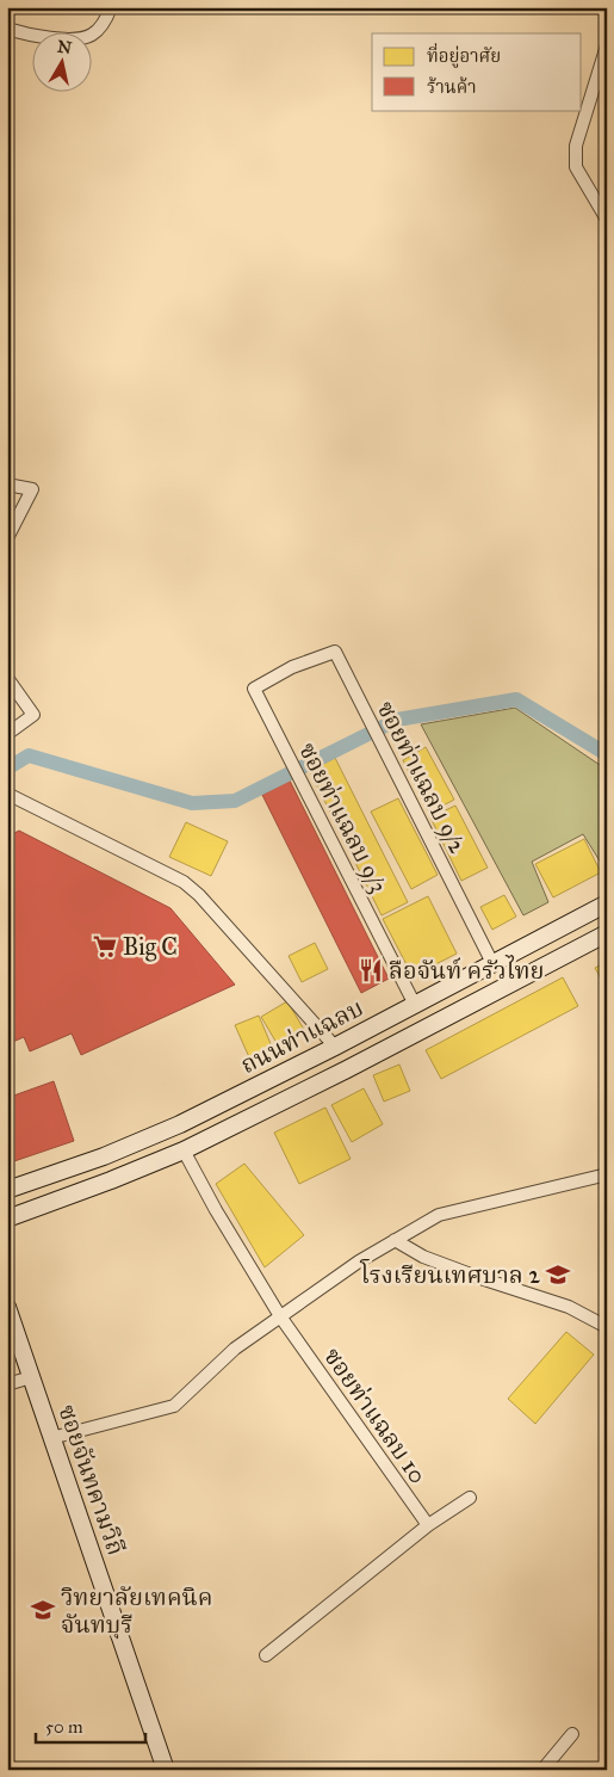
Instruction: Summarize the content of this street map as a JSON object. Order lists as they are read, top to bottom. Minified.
{"streets":{"main road":["ถนนท่าแฉลบ","ซอยจันทคามวิถี"],"street":["ซอยท่าแฉลบ 9/2","ซอยท่าแฉลบ 9/3","ซอยท่าแฉลบ 10"]},"crossings":[["ซอยท่าแฉลบ 9/2","ซอยท่าแฉลบ 9/3"],["ซอยท่าแฉลบ 9/2","ถนนท่าแฉลบ"],["ซอยท่าแฉลบ 9/3","ถนนท่าแฉลบ"],["ถนนท่าแฉลบ","ซอยท่าแฉลบ 10"]],"places":{"supermarket":["Big C"],"restaurant":["ลือจันท์ ครัวไทย"],"school or university":["โรงเรียนเทศบาล 2","วิทยาลัยเทคนิค จันทบุรี"]},"legend":["ที่อยู่อาศัย","ร้านค้า"],"scale_bar":"50 m","north":"top"}
